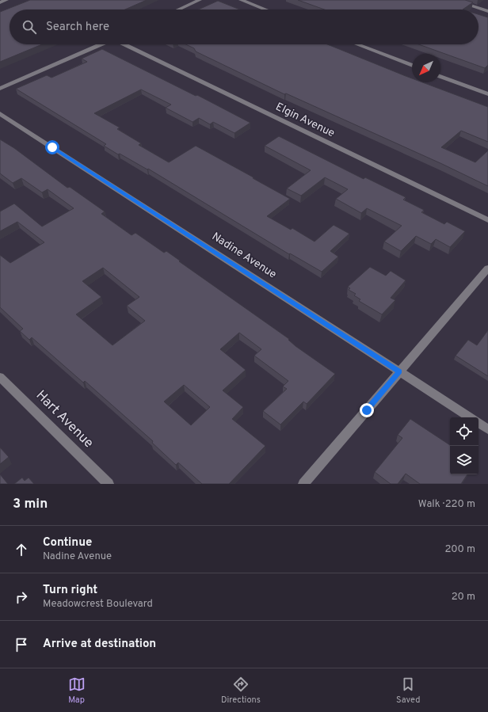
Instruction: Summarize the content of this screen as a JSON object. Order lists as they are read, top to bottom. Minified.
{"streets":{"street":["Elgin Avenue","Nadine Avenue","Hart Avenue"]},"north":"bottom left","page":{"search":"Search here","heading":["3 min","Walk · 220 m"],"list":[["Continue","Nadine Avenue","200 m"],["Turn right","Meadowcrest Boulevard","20 m"],"Arrive at destination"],"nav":["Map","Directions","Saved"]}}
